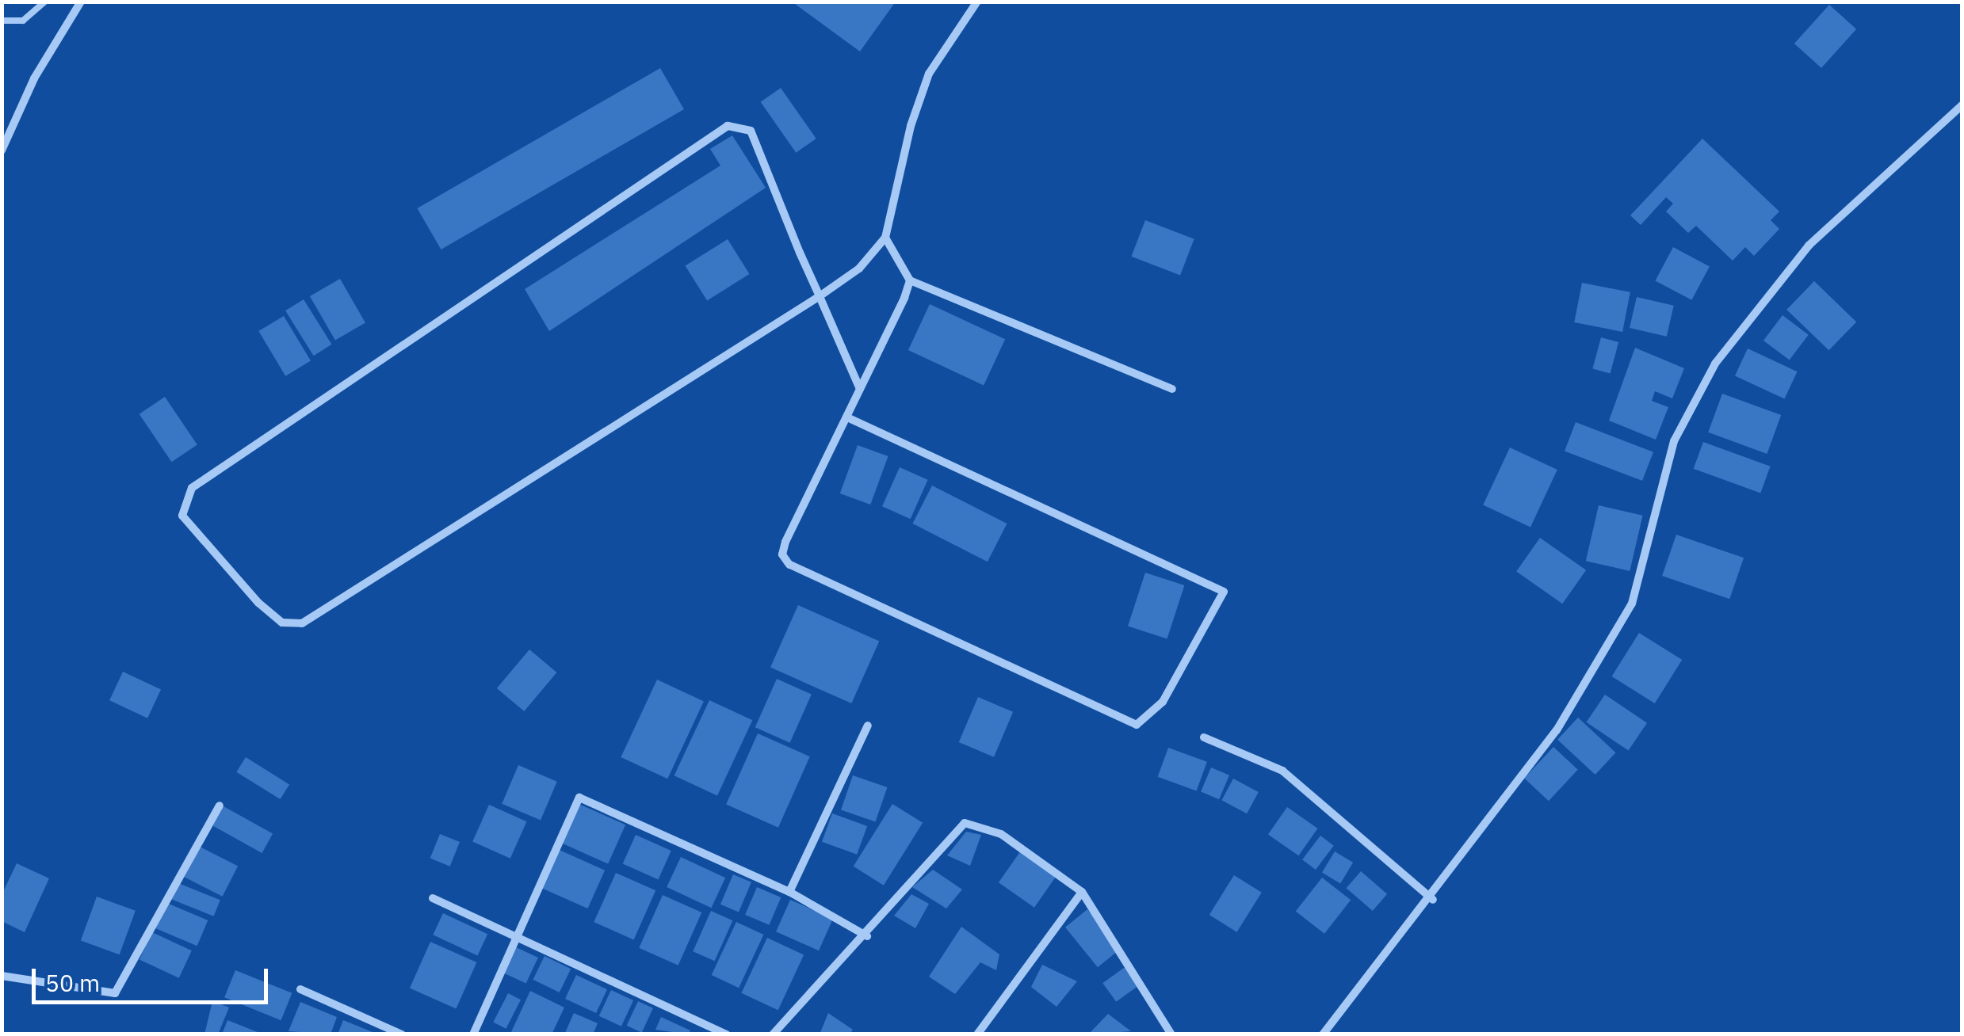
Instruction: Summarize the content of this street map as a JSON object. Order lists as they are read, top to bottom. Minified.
{"scale_bar":"50 m"}
